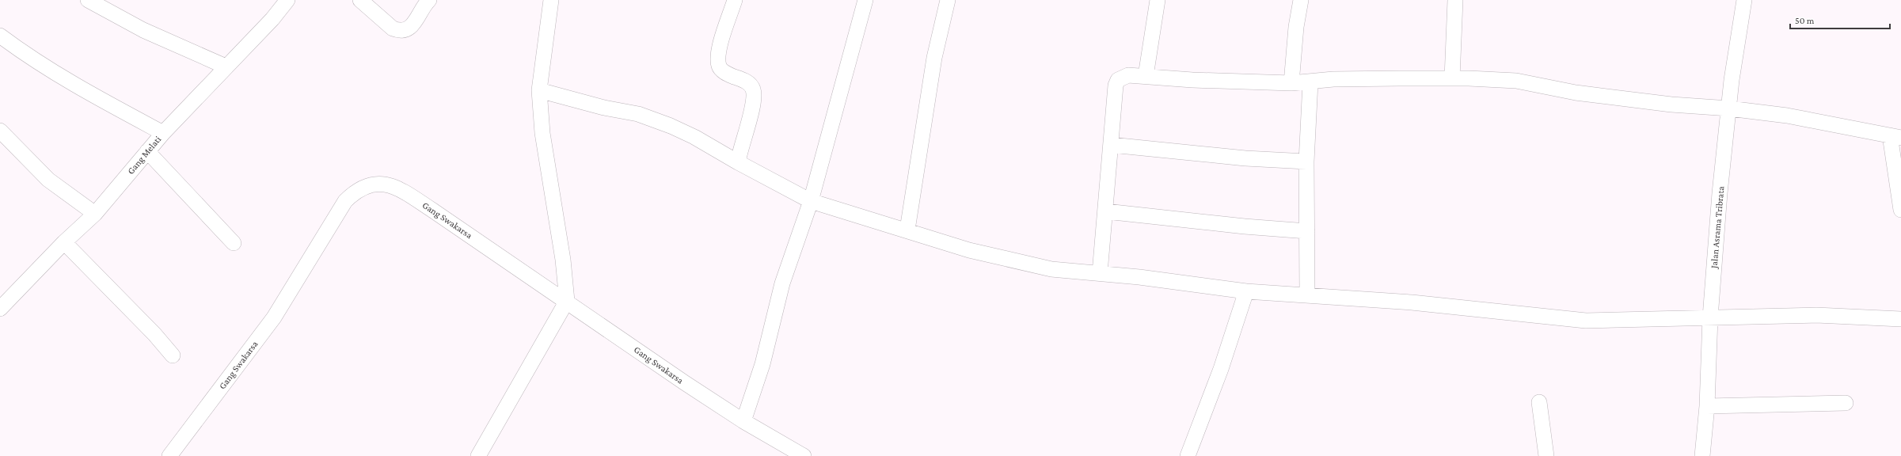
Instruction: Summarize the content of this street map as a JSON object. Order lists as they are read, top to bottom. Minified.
{"streets":{"street":["Gang Melati","Gang Swakarsa","Jalan Asrama Tribrata"]},"scale_bar":"50 m"}
